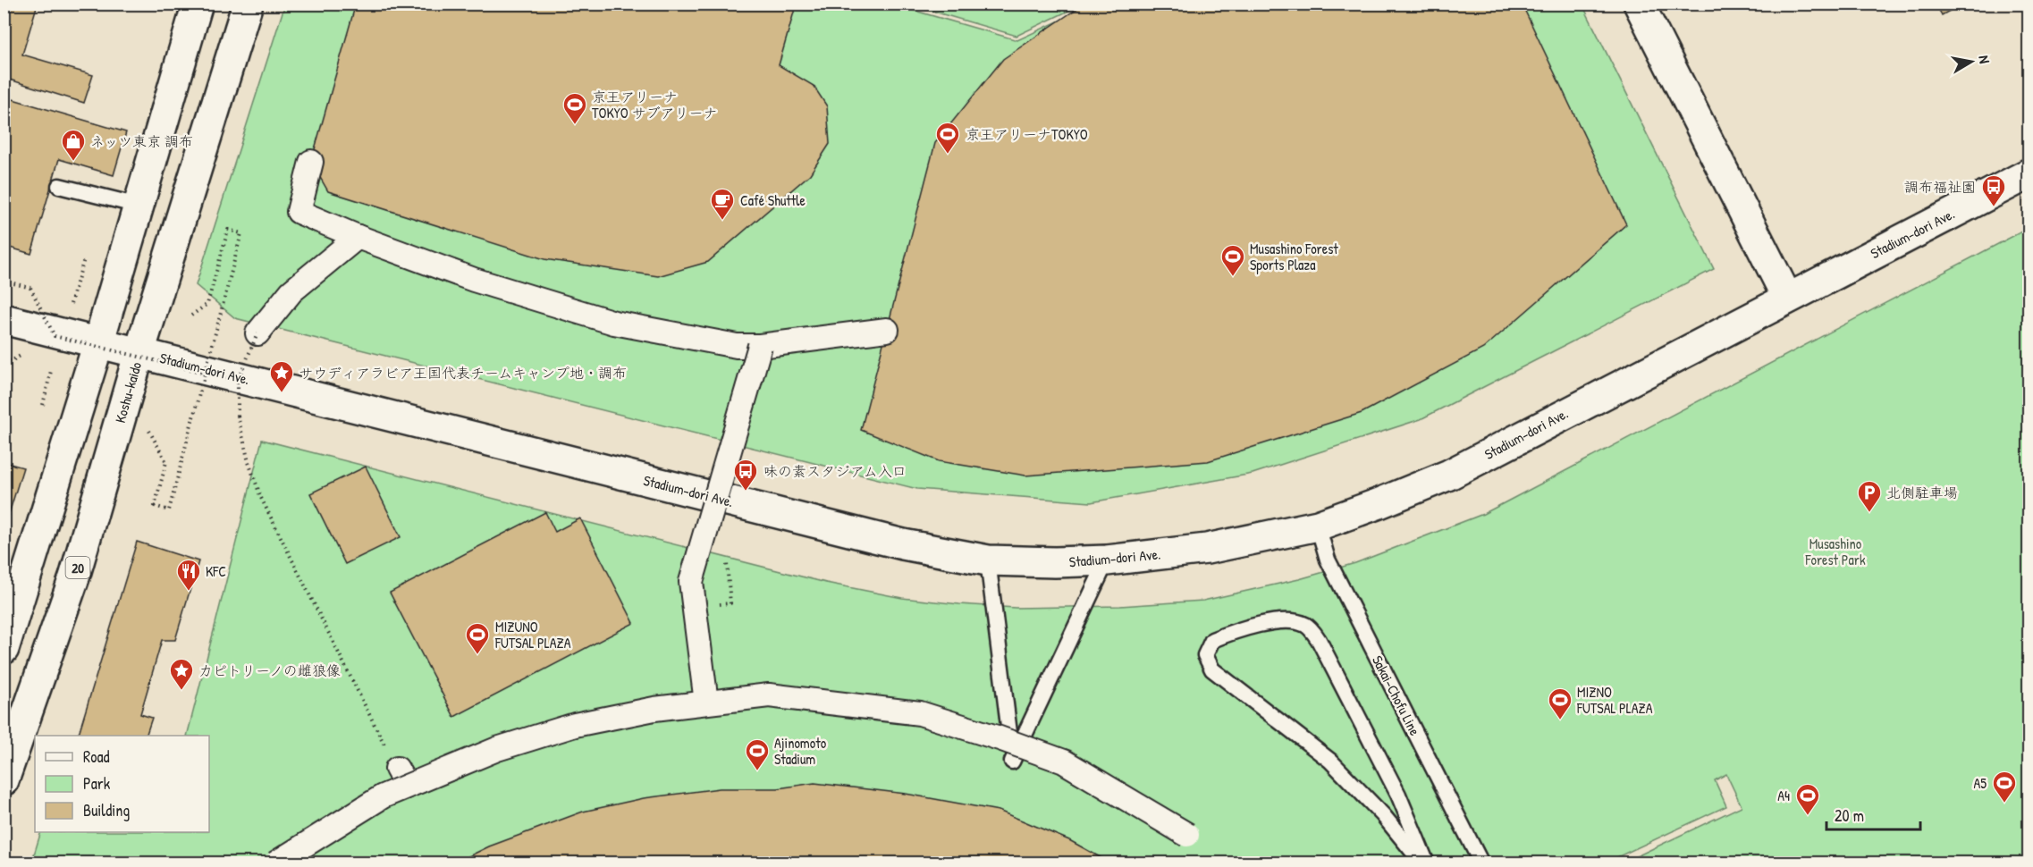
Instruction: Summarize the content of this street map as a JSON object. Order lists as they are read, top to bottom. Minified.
{"streets":{"main road":["Stadium-dori Ave.","Koshu-kaido","20"],"lane":["Sakai-Chofu Line"]},"crossings":[["Stadium-dori Ave.","Koshu-kaido"],["Stadium-dori Ave.","Sakai-Chofu Line"]],"parks":["Musashino Forest Park"],"places":{"sports":["京王アリーナ TOKYO サブアリーナ","京王アリーナTOKYO","Musashino Forest Sports Plaza","MIZUNO FUTSAL PLAZA","MIZNO FUTSAL PLAZA","Ajinomoto Stadium","A5","A4"],"shop":["ネッツ東京 調布"],"bus stop":["調布福祉園","味の素スタジアム入口"],"cafe":["Café Shuttle"],"place":["サウディアラビア王国代表チームキャンプ地・調布","カピトリーノの雌狼像"],"parking":["北側駐車場"],"restaurant":["KFC"]},"legend":["Road","Park","Building"],"scale_bar":"20 m","north":"right"}
